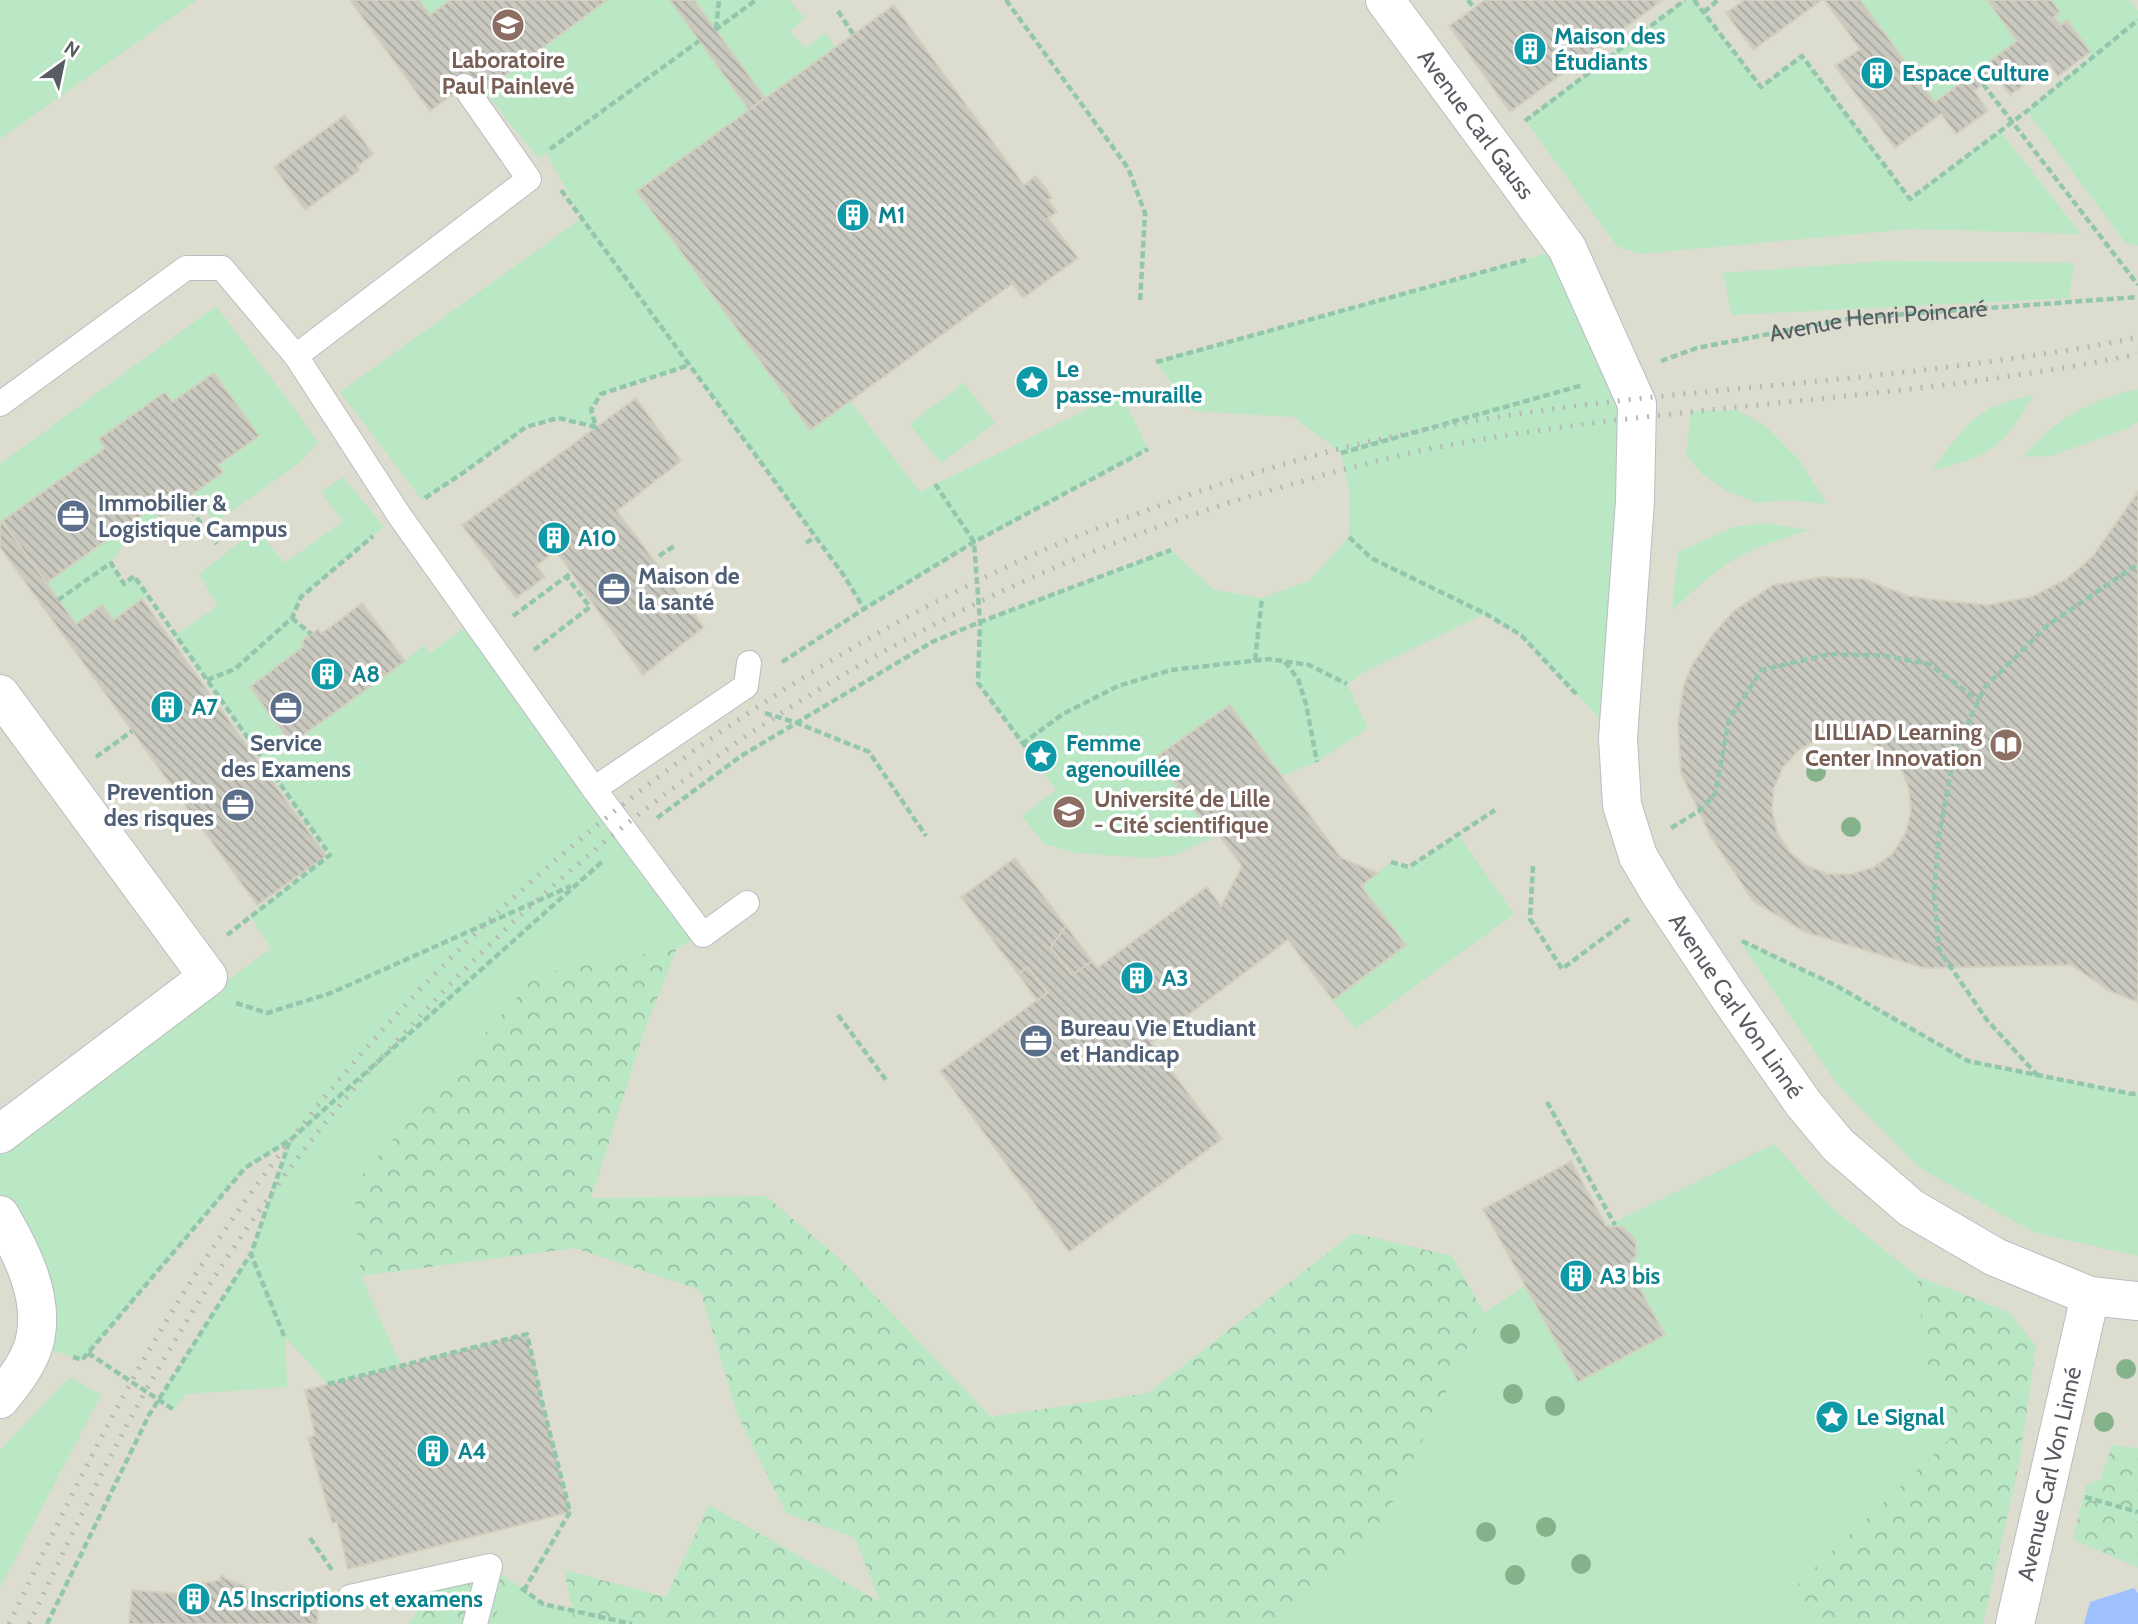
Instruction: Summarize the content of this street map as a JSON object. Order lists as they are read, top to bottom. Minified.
{"streets":{"street":["Avenue Carl Gauss","Avenue Carl Von Linné"],"path":["Avenue Henri Poincaré"]},"crossings":[["Avenue Carl Gauss","Avenue Carl Von Linné"],["Avenue Henri Poincaré","Avenue Carl Von Linné"]],"places":{"school or university":["Laboratoire Paul Painlevé","Université de Lille ‐ Cité scientifique"],"building":["Maison des Étudiants","Espace Culture","M1","A10","A8","A7","A3","A3 bis","A4","A5 Inscriptions et examens"],"place":["Le passe-muraille","Femme agenouillée","Le Signal"],"office":["Immobilier & Logistique Campus","Maison de la santé","Service des Examens","Prevention des risques","Bureau Vie Etudiant et Handicap"],"library":["LILLIAD Learning Center Innovation"]},"north":"top right"}
